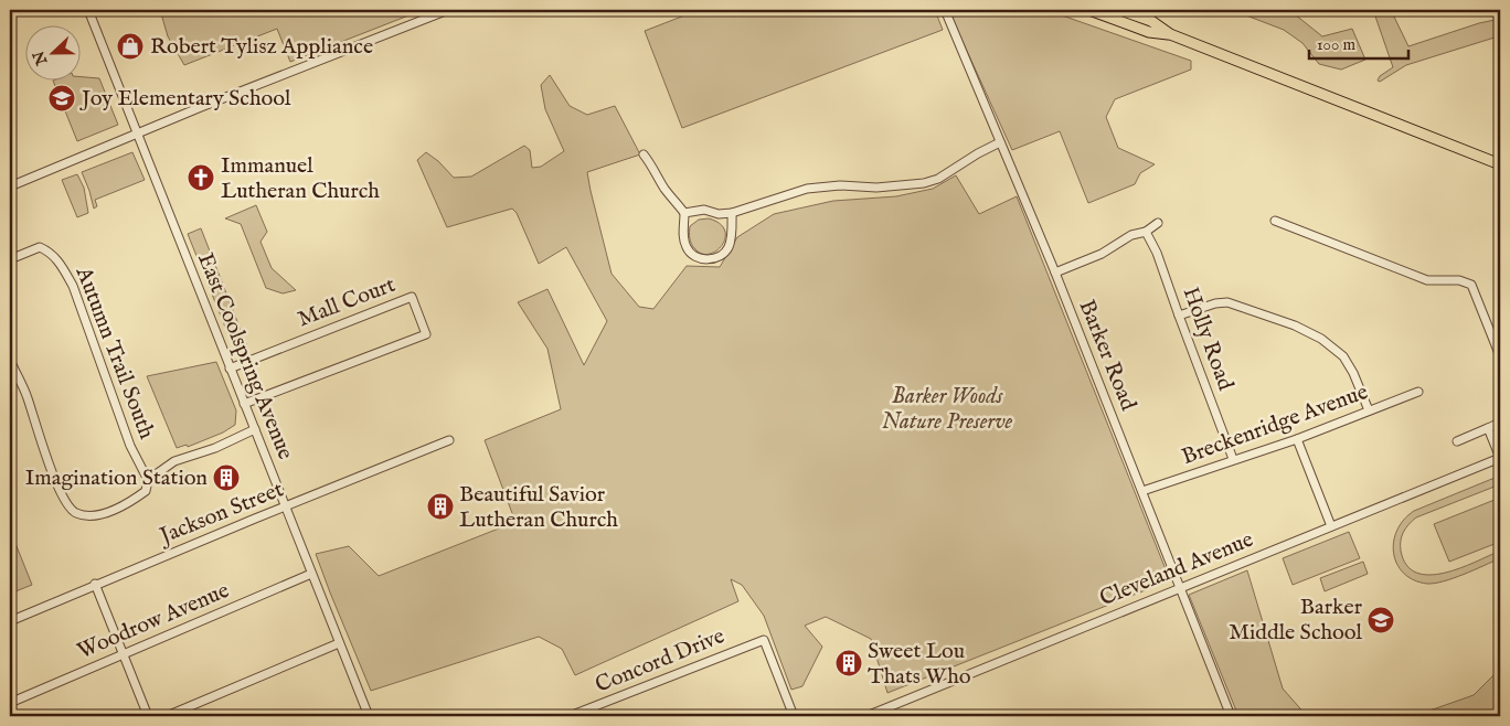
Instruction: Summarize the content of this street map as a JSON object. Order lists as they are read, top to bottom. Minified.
{"streets":{"street":["Mall Court","Holly Road","Autumn Trail South","Barker Road","East Coolspring Avenue","Breckenridge Avenue","Jackson Street","Cleveland Avenue","Woodrow Avenue","Concord Drive"]},"crossings":[["Mall Court","East Coolspring Avenue"],["Holly Road","Breckenridge Avenue"],["Barker Road","Breckenridge Avenue"],["Barker Road","Cleveland Avenue"],["East Coolspring Avenue","Jackson Street"],["East Coolspring Avenue","Woodrow Avenue"]],"parks":["Barker Woods Nature Preserve"],"places":{"shop":["Robert Tylisz Appliance"],"school or university":["Joy Elementary School","Barker Middle School"],"church":["Immanuel Lutheran Church"],"building":["Imagination Station","Beautiful Savior Lutheran Church","Sweet Lou Thats Who"]},"scale_bar":"100 m","north":"left"}
